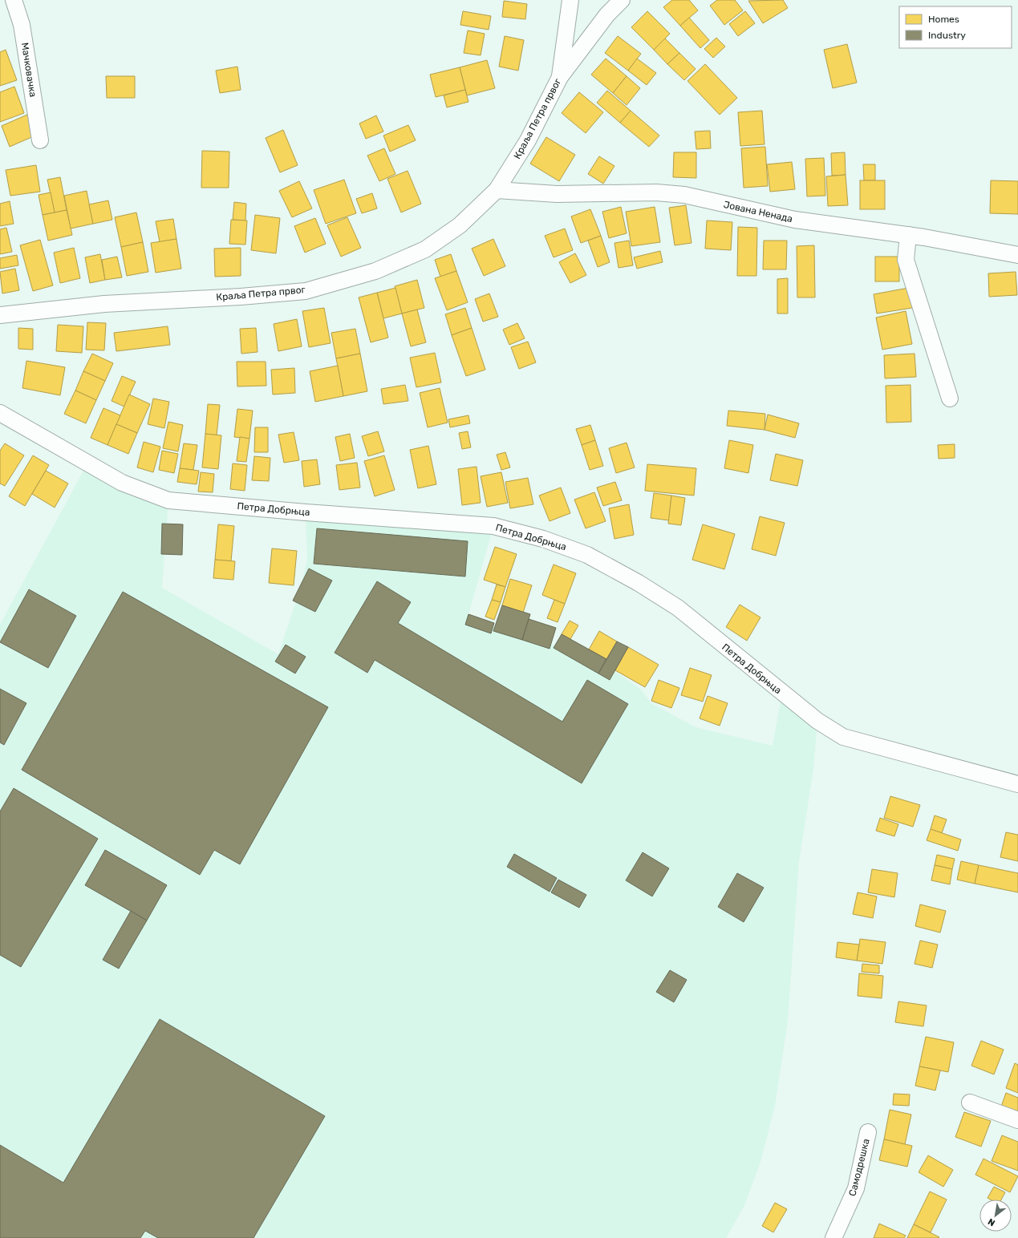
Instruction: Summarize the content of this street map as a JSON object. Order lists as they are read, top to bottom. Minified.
{"streets":{"street":["Мачковачка","Краља Петра првог","Јована Ненада","Петра Добрњца","Самодрешка"]},"crossings":[["Краља Петра првог","Јована Ненада"]],"legend":["Homes","Industry"],"north":"bottom left"}
